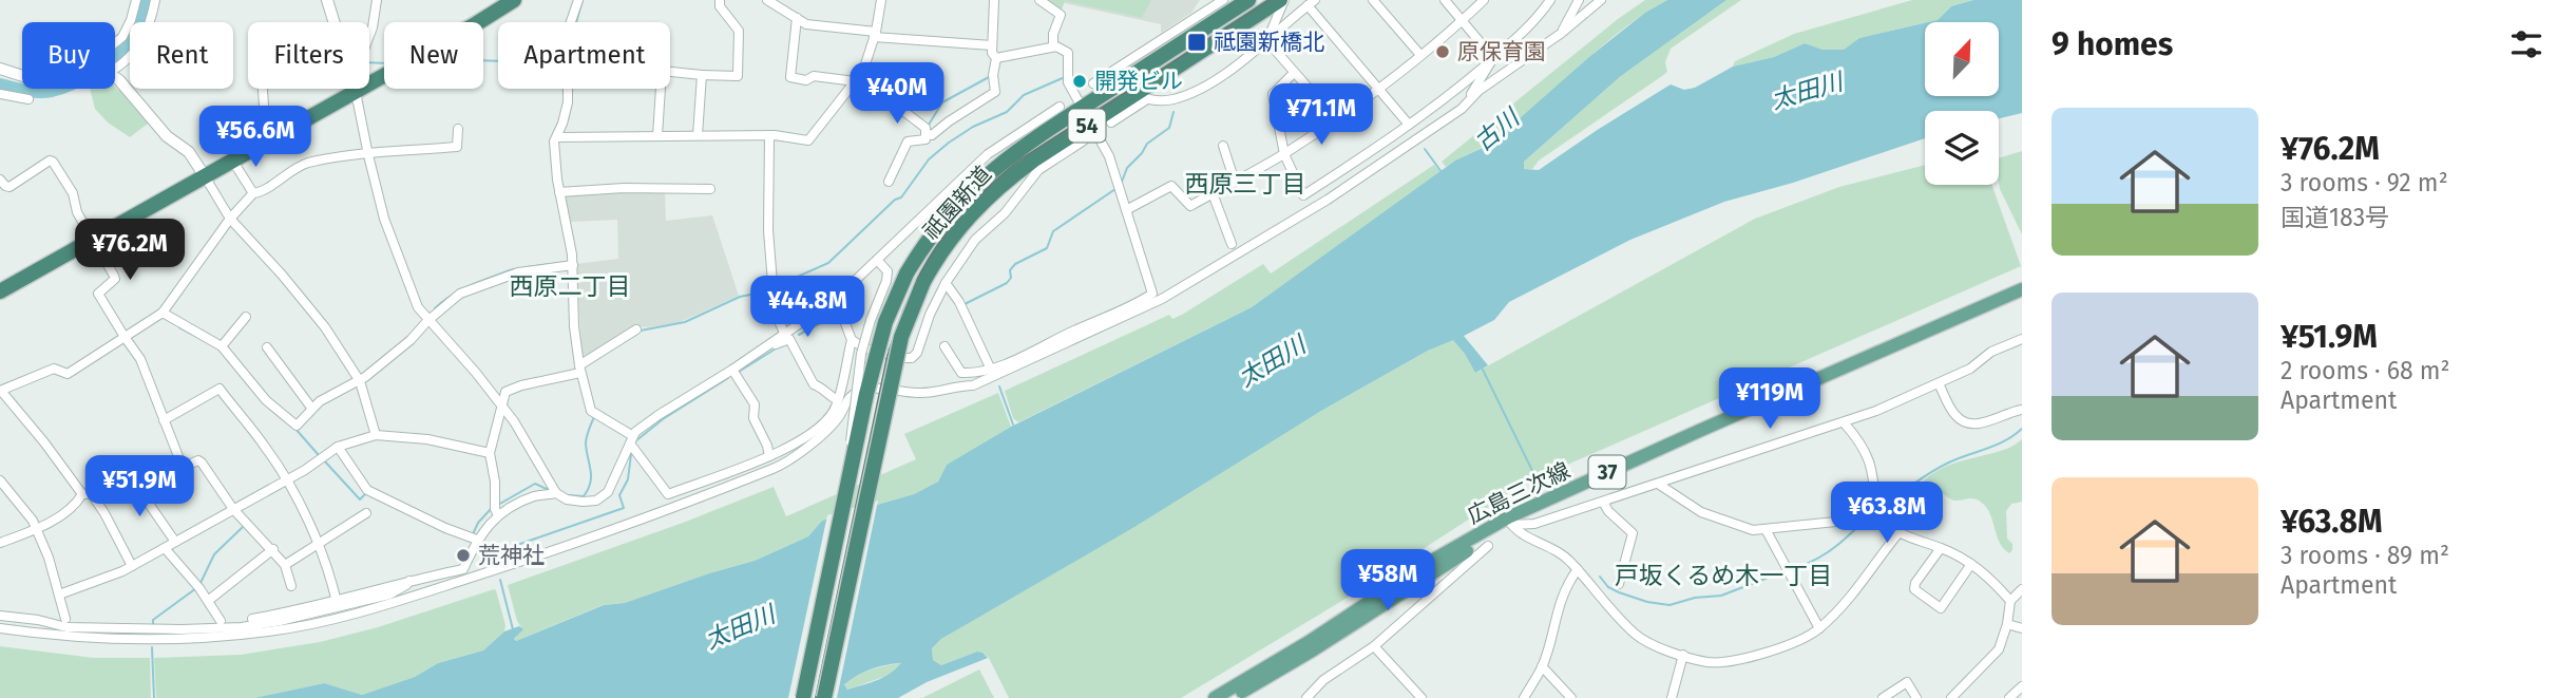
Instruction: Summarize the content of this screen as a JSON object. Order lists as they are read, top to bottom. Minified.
{"streets":{"highway":["54","祇園新道"],"main road":["37","広島三次線"]},"districts":["西原三丁目","西原二丁目","戸坂くるめ木一丁目"],"water":["太田川","古川"],"places":{"transit":["祗園新橋北"],"other":["原保育園","開発ビル","荒神社"]},"north":"top right","page":{"heading":"9 homes","chip":["Buy","Rent","Filters","New","Apartment"],"price":["¥40M","¥71.1M","¥56.6M","¥76.2M","¥44.8M","¥119M","¥51.9M","¥63.8M","¥58M"],"list":[{"name":"¥76.2M","note":"3 rooms · 92 m² · 国道183号"},{"name":"¥51.9M","note":"2 rooms · 68 m² · Apartment"},{"name":"¥63.8M","note":"3 rooms · 89 m² · Apartment"}]}}
